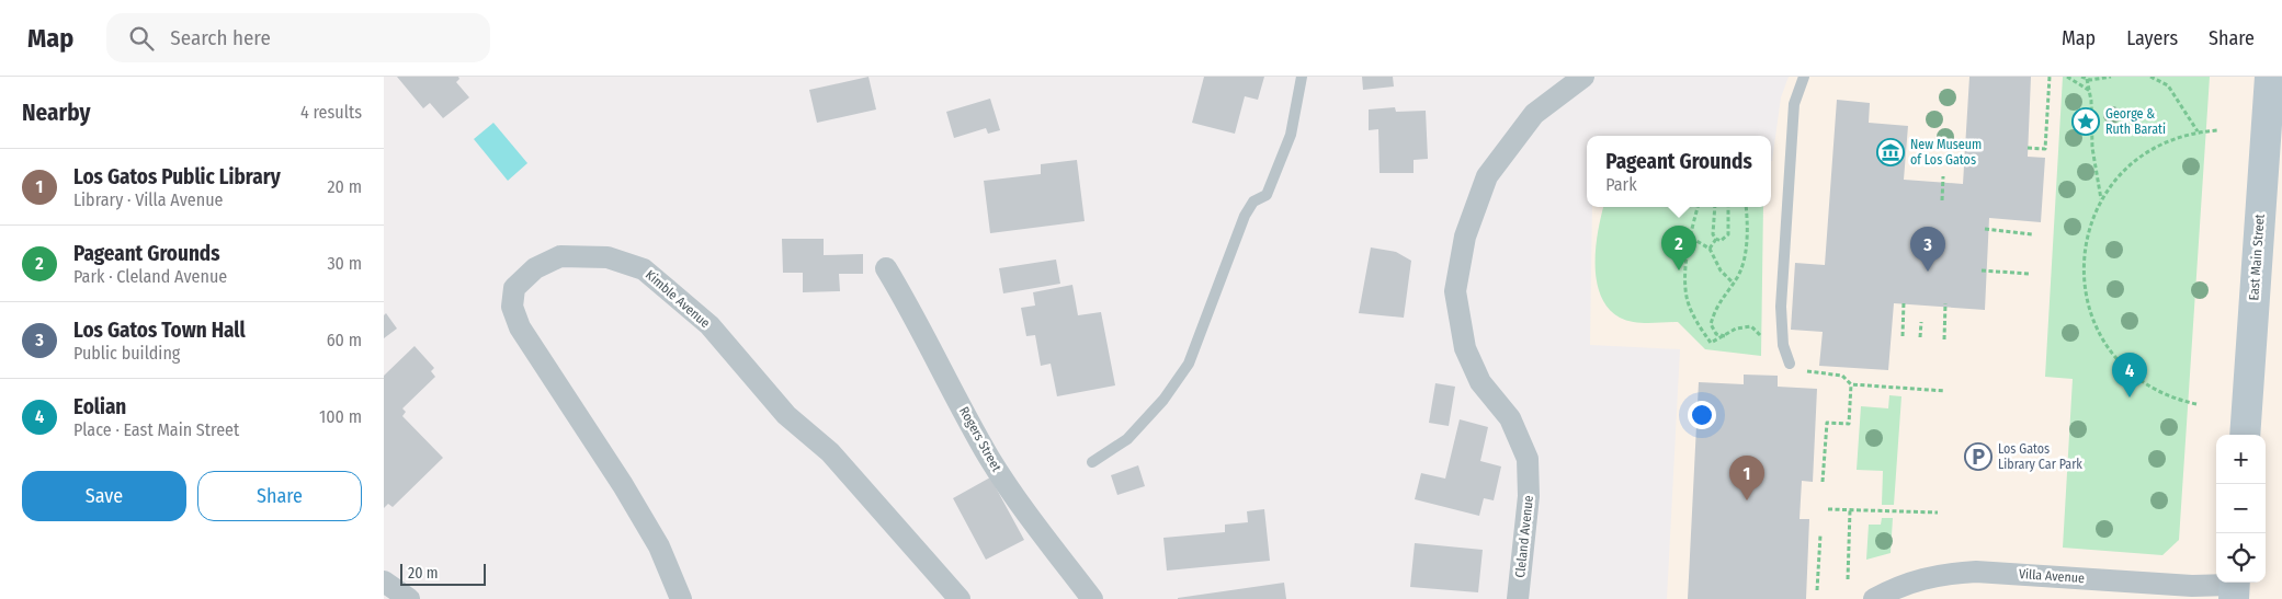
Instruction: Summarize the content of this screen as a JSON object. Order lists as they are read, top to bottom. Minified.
{"streets":{"main road":["East Main Street"],"street":["Kimble Avenue","Rogers Street","Cleland Avenue","Villa Avenue"]},"places":{"place":["George & Ruth Barati"],"museum":["New Museum of Los Gatos"],"parking":["Los Gatos Library Car Park"]},"scale_bar":"20 m","page":{"header":"Map","search":"Search here","nav":["Map","Layers","Share"],"heading":["Nearby","4 results"],"popup":["Pageant Grounds","Park"],"list":[{"mark":"1","name":"Los Gatos Public Library","note":"Library · Villa Avenue","value":"20 m"},{"mark":"2","name":"Pageant Grounds","note":"Park · Cleland Avenue","value":"30 m"},{"mark":"3","name":"Los Gatos Town Hall","note":"Public building","value":"60 m"},{"mark":"4","name":"Eolian","note":"Place · East Main Street","value":"100 m"}],"pins":["2","3","4","1"],"map_buttons":["+","−"],"buttons":["Save","Share"],"scale":"20 m"}}
